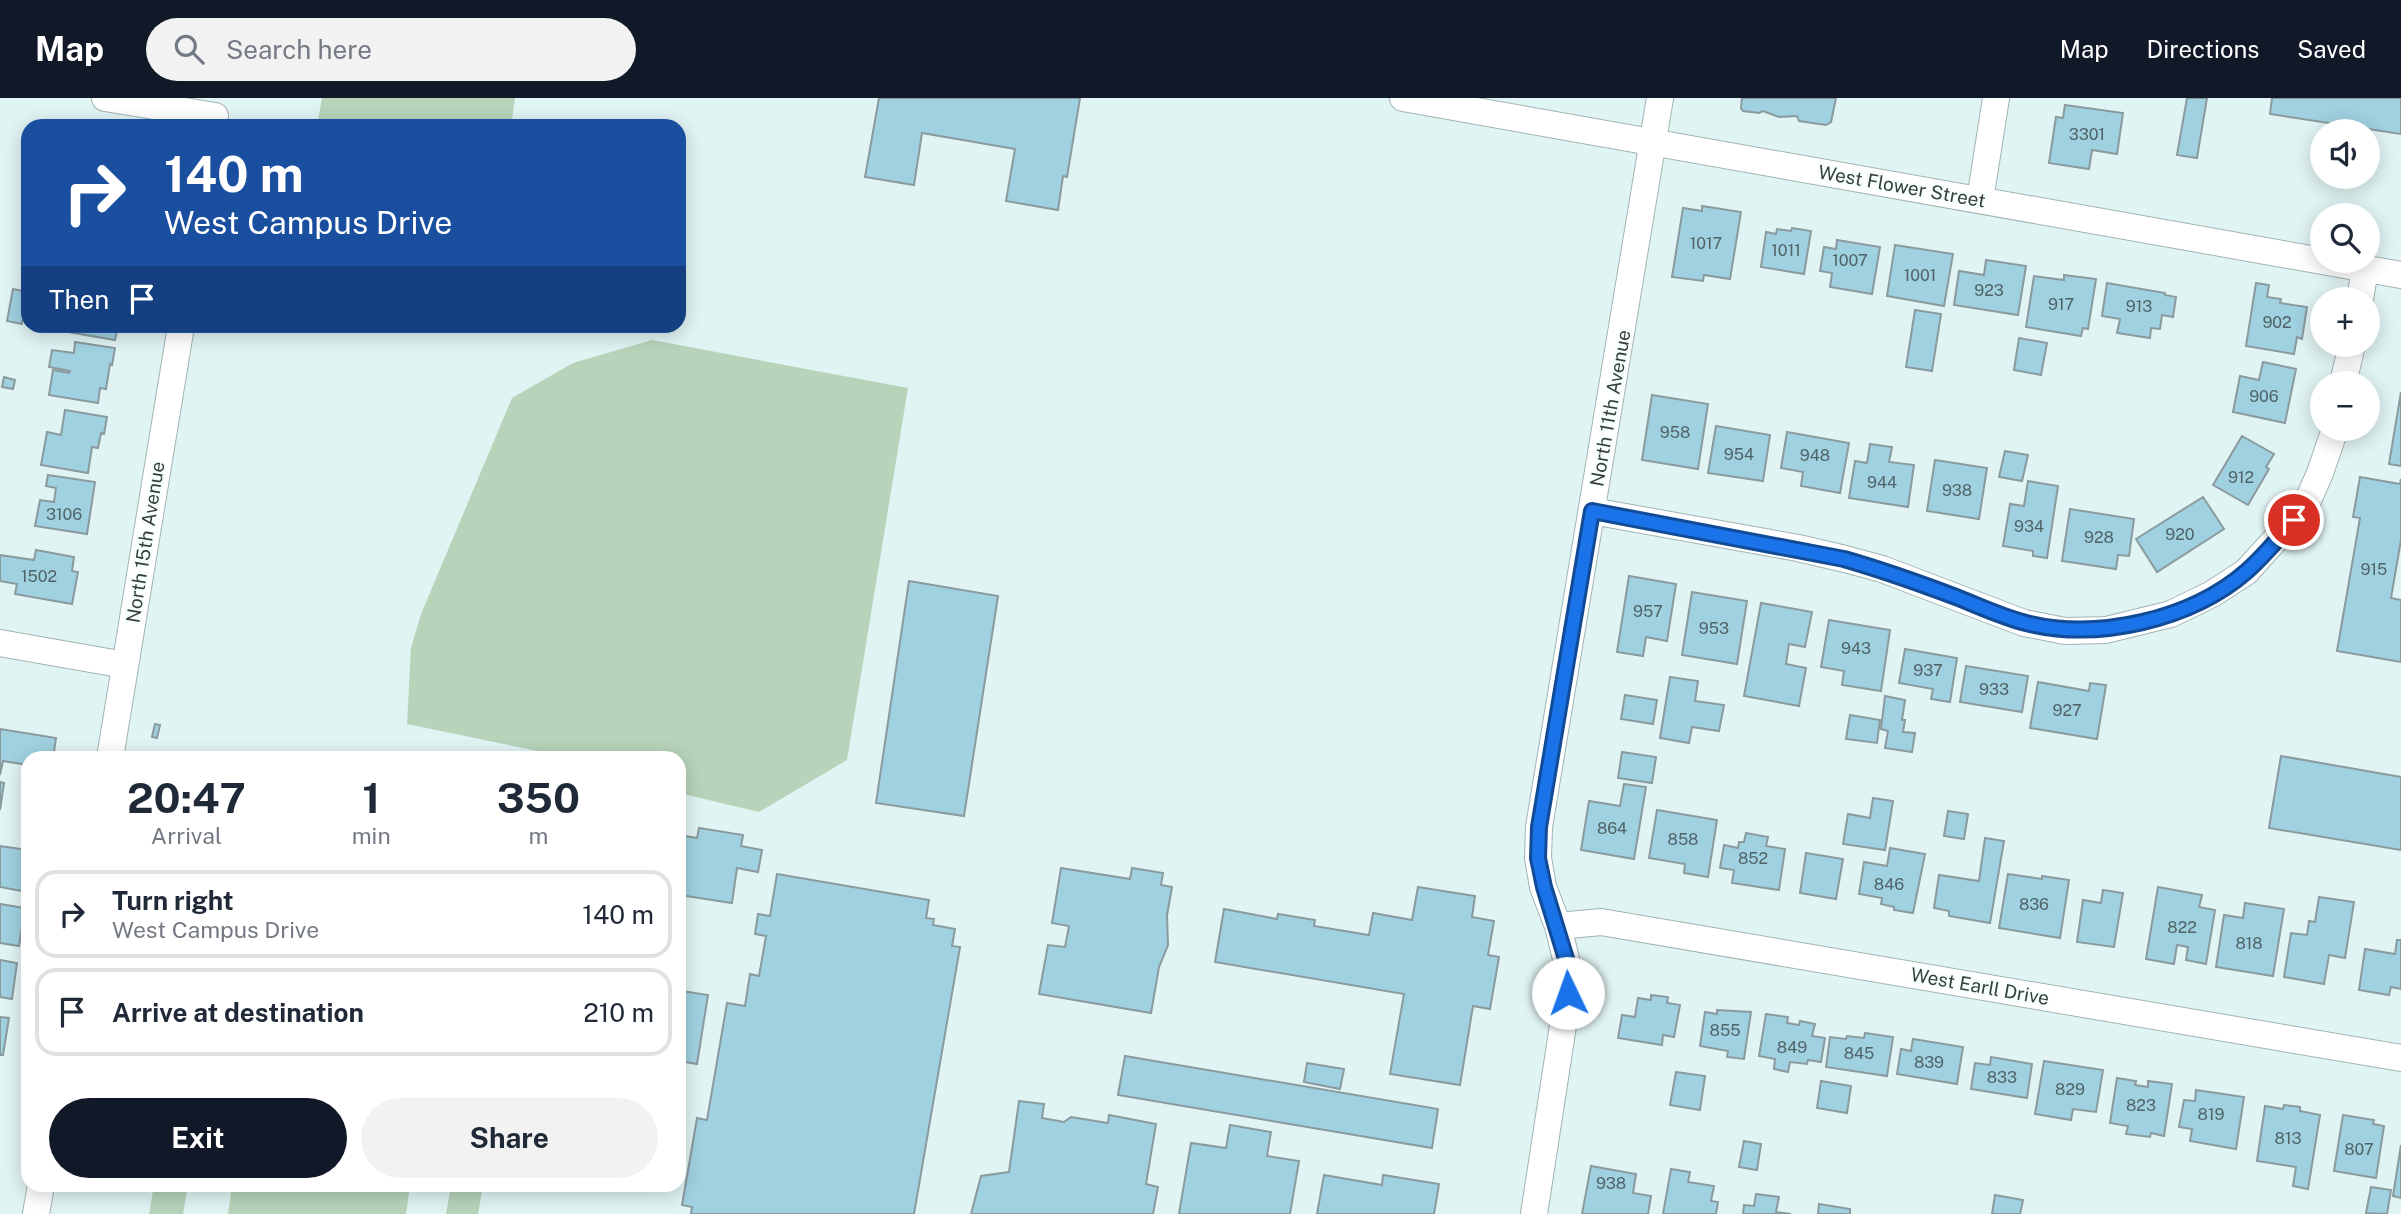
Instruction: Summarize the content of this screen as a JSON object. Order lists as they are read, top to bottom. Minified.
{"streets":{"street":["West Flower Street","North 11th Avenue","North 15th Avenue","West Earll Drive"]},"crossings":[["West Flower Street","North 11th Avenue"],["North 11th Avenue","West Earll Drive"]],"house_numbers":["3301","1017","1011","1007","1001","923","917","913","902","906","958","954","948","912","944","938","3106","934","920","928","915","1502","957","953","943","937","933","927","864","858","852","846","836","822","818","855","849","845","839","833","829","823","819","813","807","938"],"page":{"header":"Map","search":"Search here","nav":["Map","Directions","Saved"],"map_buttons":["+","−"],"turn":["140 m","West Campus Drive"],"then":"Then","eta":["20:47","Arrival","1","min","350","m"],"list":[{"name":"Turn right","note":"West Campus Drive","value":"140 m"},{"name":"Arrive at destination","value":"210 m"}],"buttons":["Exit","Share"]}}
